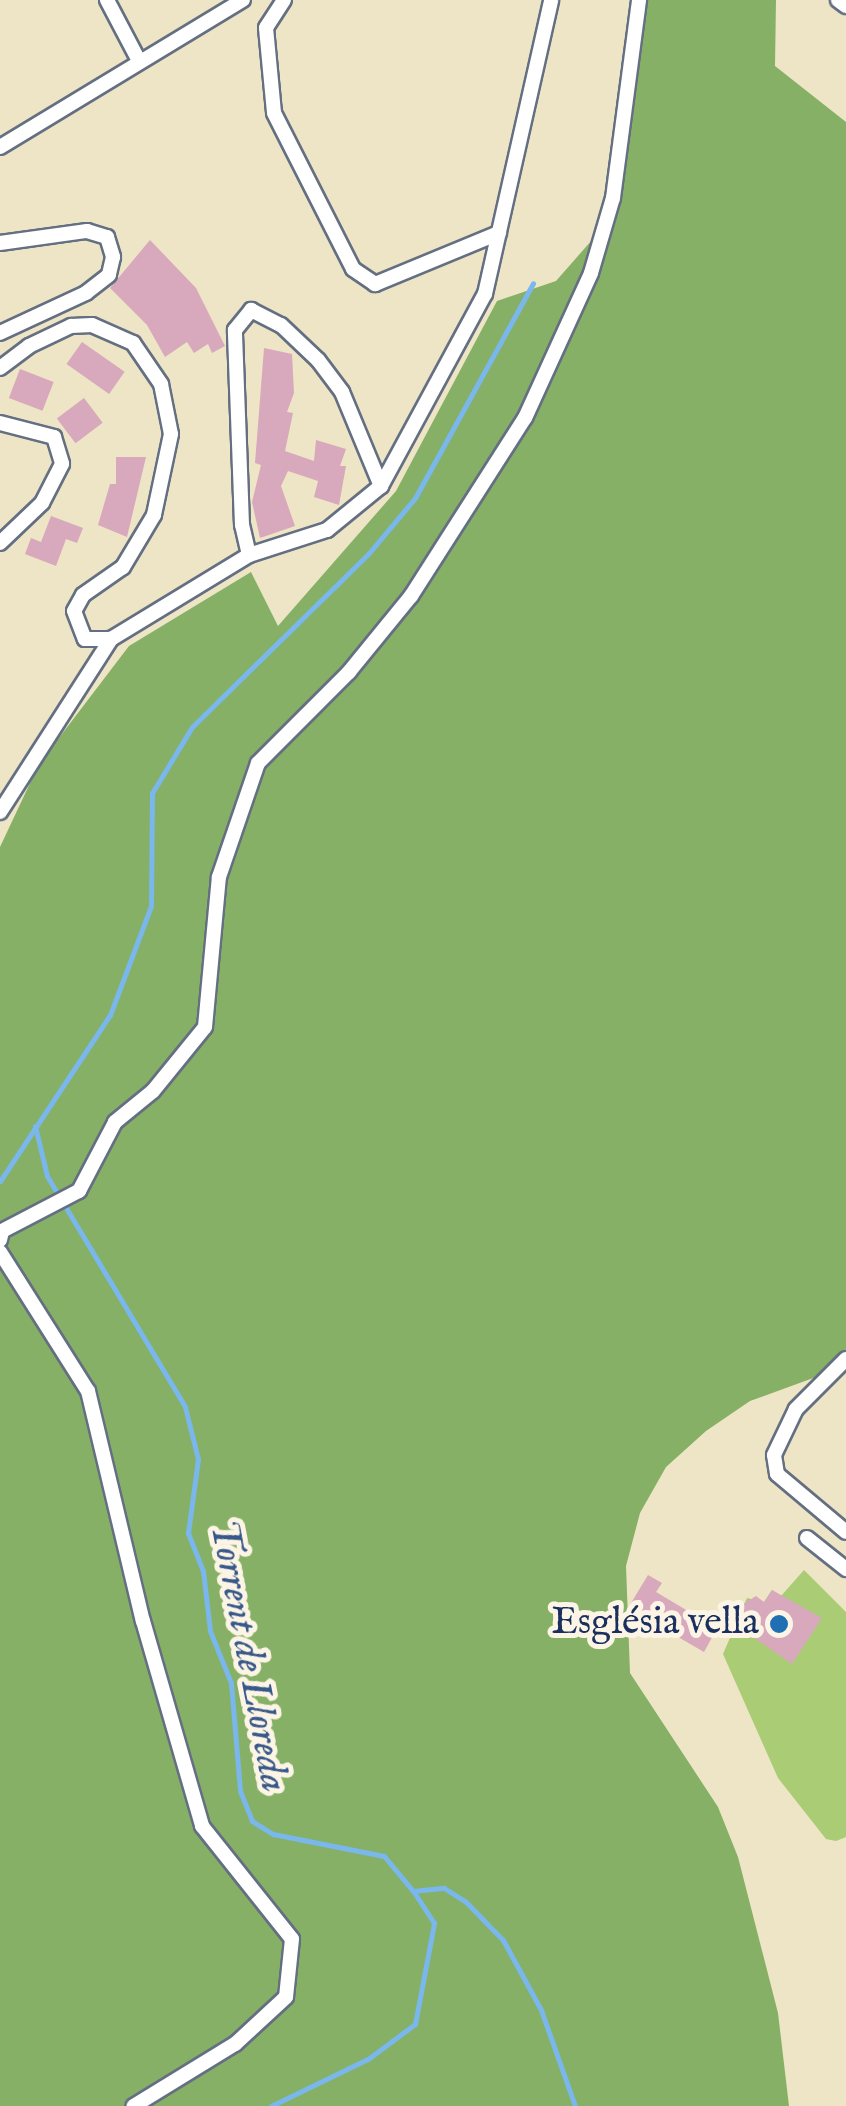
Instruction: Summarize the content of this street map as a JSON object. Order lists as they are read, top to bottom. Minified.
{"water":["Torrent de Lloreda"],"places":["Església vella"]}
